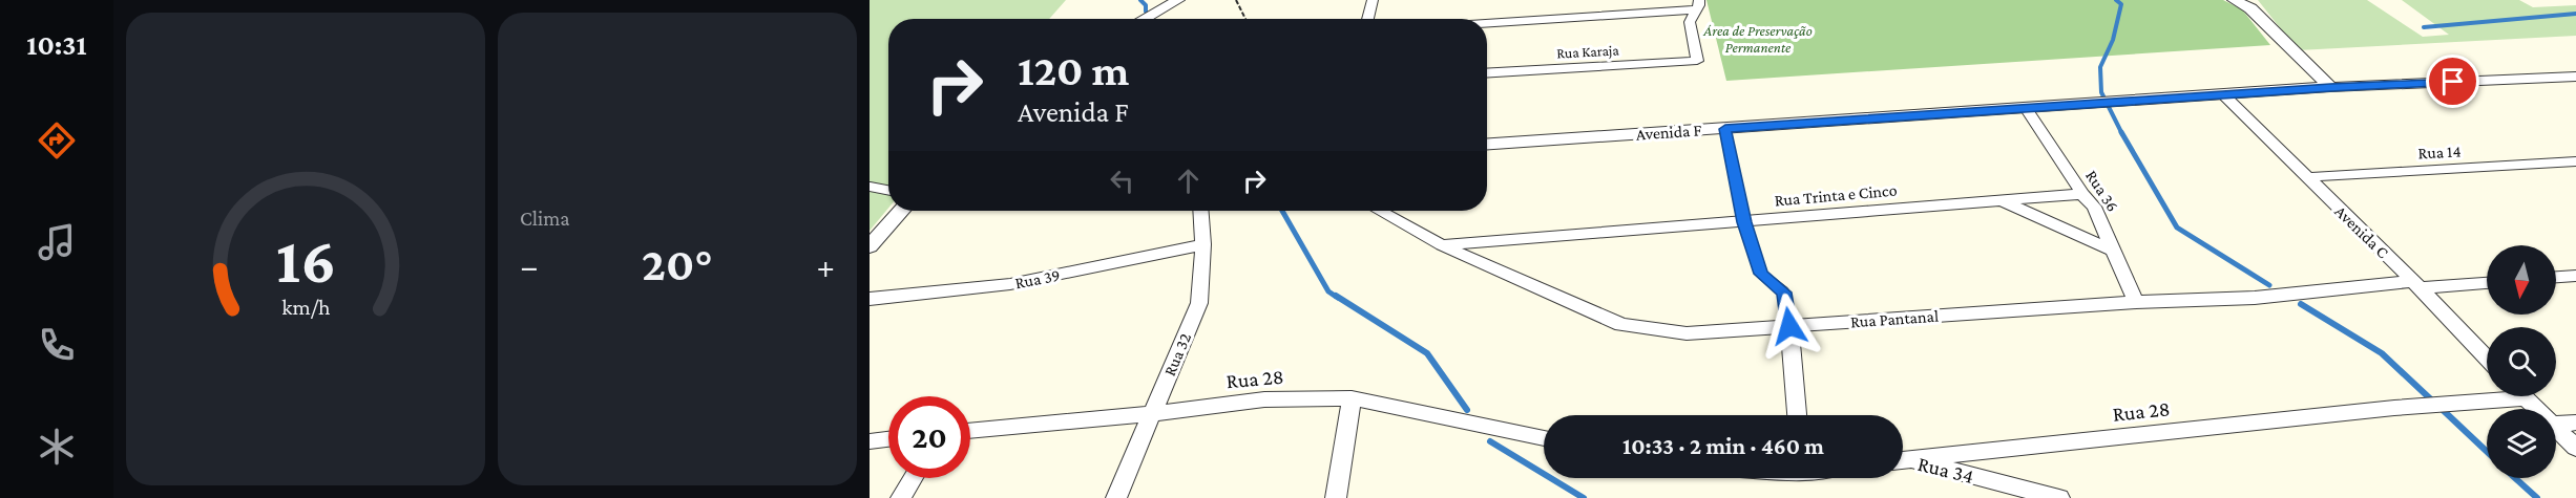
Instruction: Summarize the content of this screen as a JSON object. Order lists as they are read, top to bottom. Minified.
{"streets":{"street":["Rua Karaja","Avenida F","Rua 14","Rua 36","Rua Trinta e Cinco","Avenida C","Rua 39","Rua Pantanal","Rua 32","Rua 28","Rua 34"]},"crossings":[["Avenida F","Rua 36"],["Avenida F","Avenida C"],["Rua 14","Avenida C"],["Rua 36","Rua Trinta e Cinco"],["Rua 36","Rua Pantanal"],["Rua Trinta e Cinco","Rua Pantanal"],["Avenida C","Rua Pantanal"],["Rua 39","Rua 32"],["Rua 32","Rua 28"]],"parks":["Área de Preservação Permanente"],"north":"bottom","page":{"tabs":"10:31","tile":"Clima","turn":["120 m","Avenida F"],"heat":["−","20°","+"],"limit":"20","trip":"10:33 · 2 min · 460 m","gauge":["16","km/h"]}}
